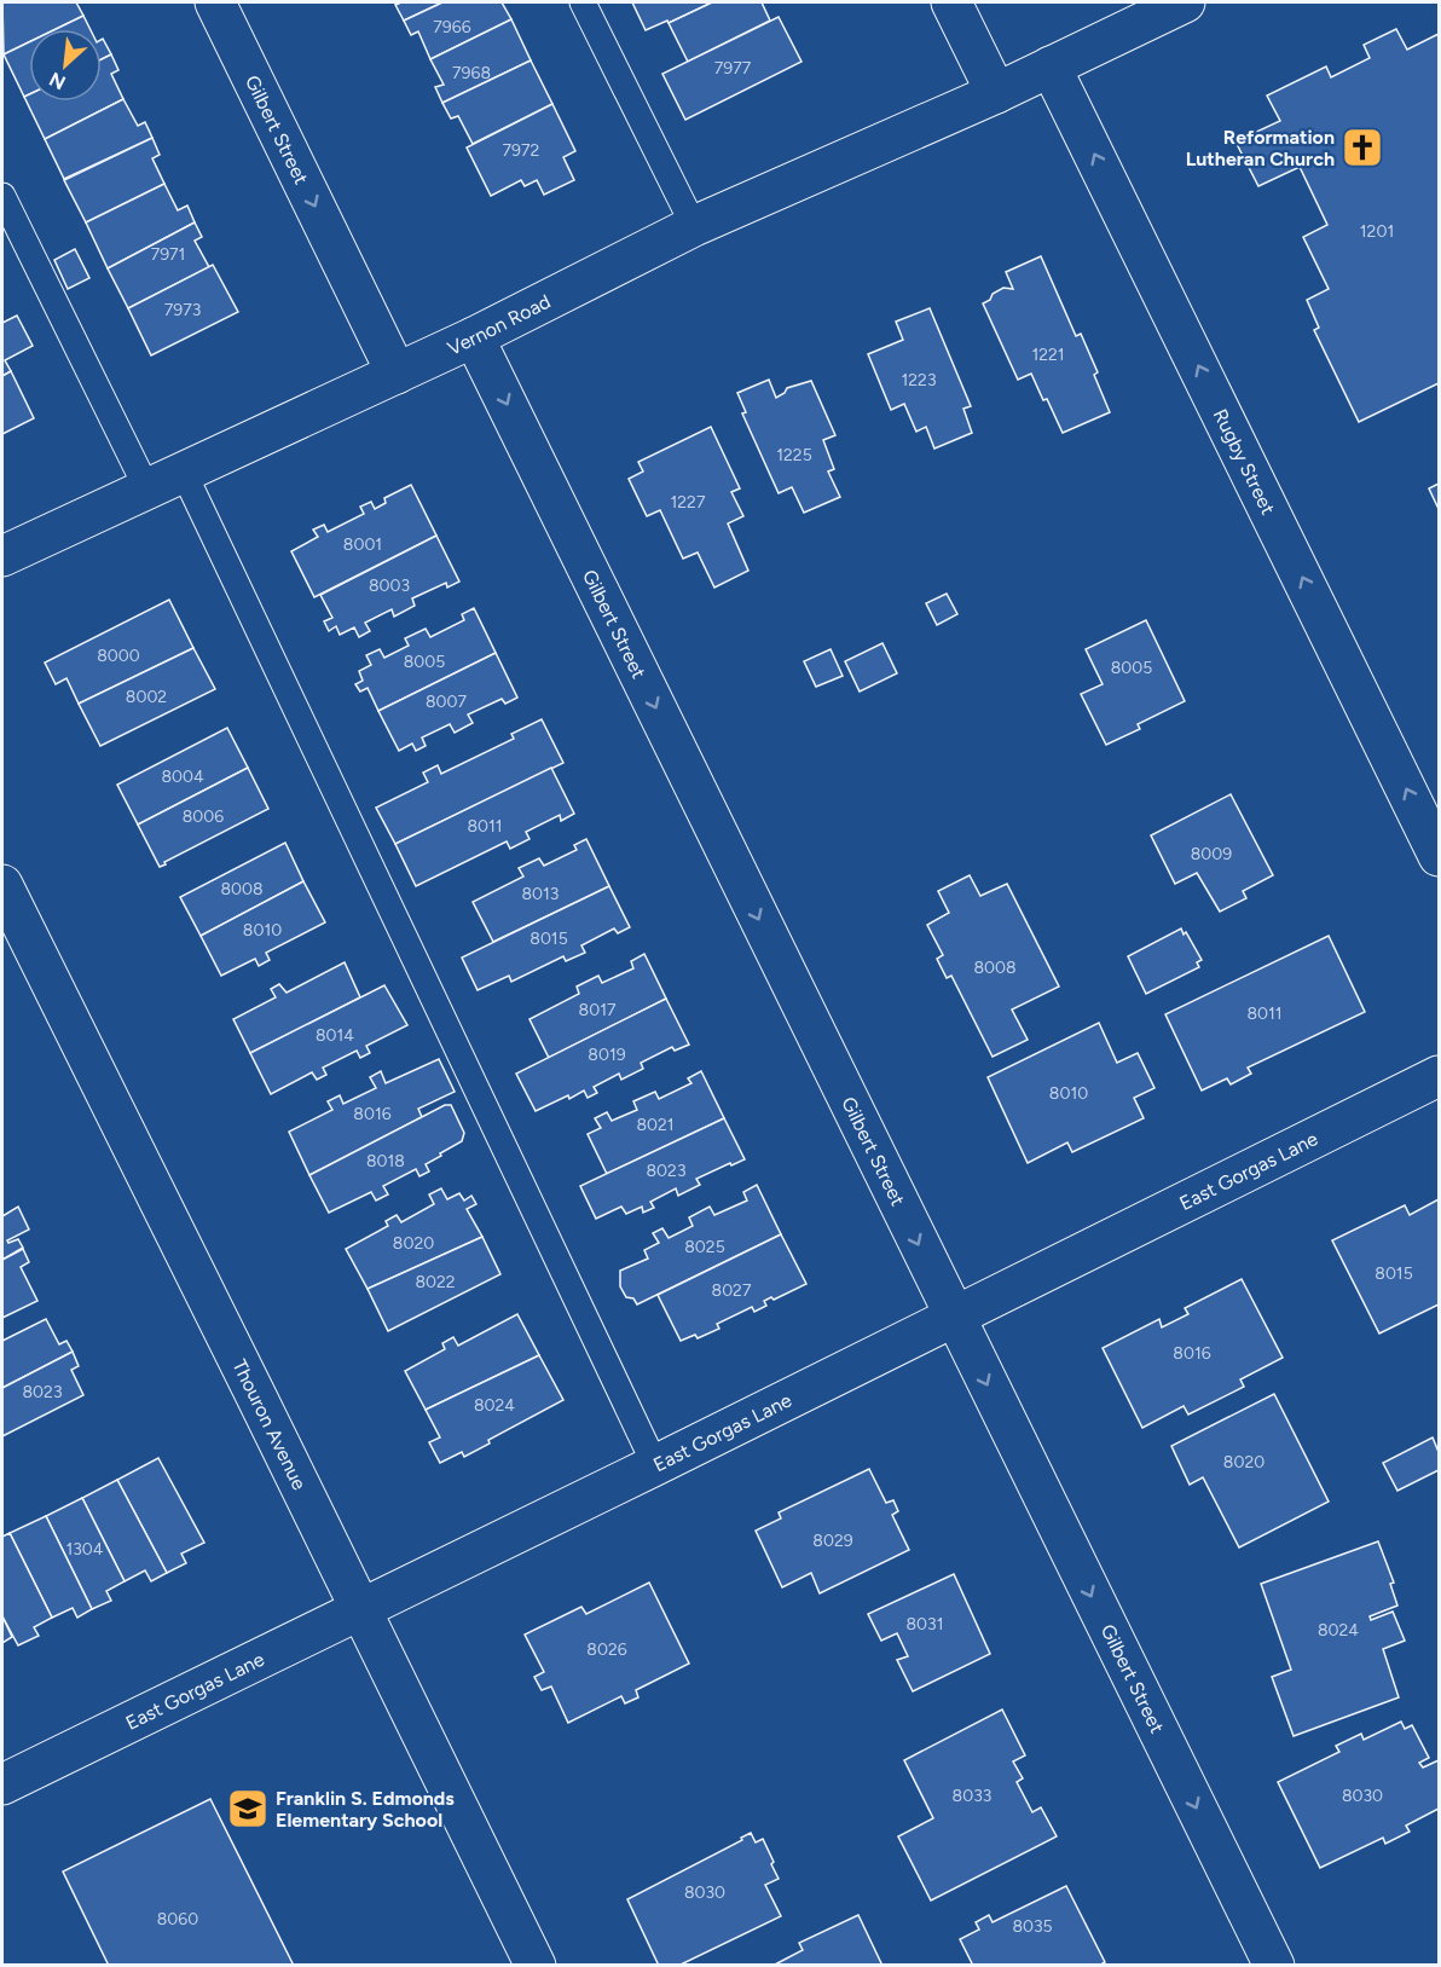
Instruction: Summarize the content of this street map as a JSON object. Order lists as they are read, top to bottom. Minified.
{"streets":{"street":["Gilbert Street","Vernon Road","Rugby Street","East Gorgas Lane","Thouron Avenue"]},"crossings":[["Gilbert Street","Vernon Road"],["Gilbert Street","East Gorgas Lane"],["Vernon Road","Rugby Street"],["East Gorgas Lane","Thouron Avenue"]],"one_way":["Gilbert Street","Rugby Street"],"places":{"church":["Reformation Lutheran Church"],"school or university":["Franklin S. Edmonds Elementary School"]},"house_numbers":["7966","7977","7968","7972","1201","7971","7973","1221","1223","1225","1227","8001","8003","8000","8005","8005","8002","8007","8004","8006","8011","8009","8008","8013","8010","8015","8008","8017","8011","8014","8019","8010","8016","8021","8018","8023","8020","8025","8015","8022","8027","8016","8023","8024","8020","8029","1304","8031","8024","8026","8033","8030","8030","8060","8035"],"north":"bottom left"}
